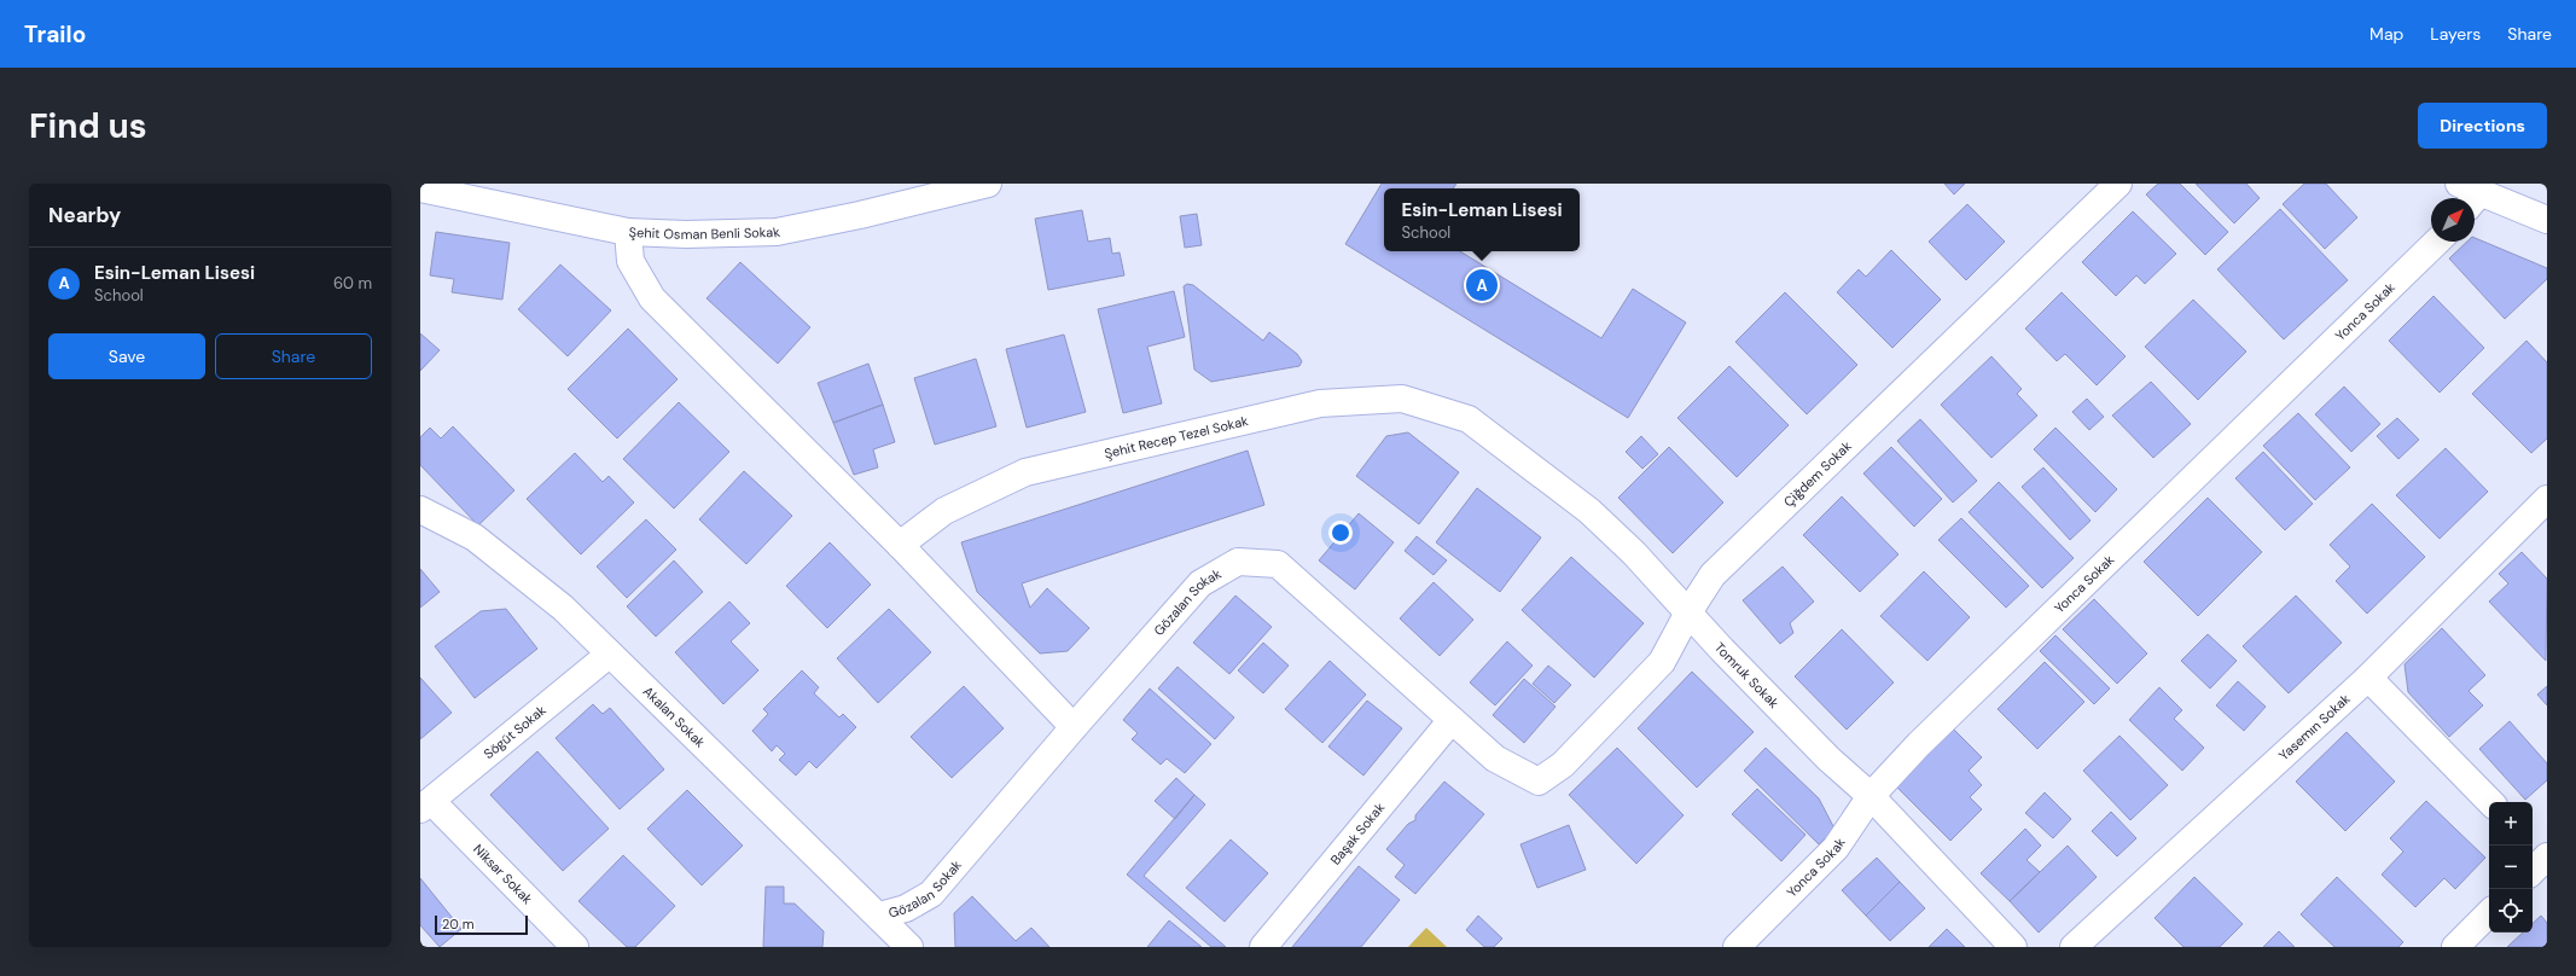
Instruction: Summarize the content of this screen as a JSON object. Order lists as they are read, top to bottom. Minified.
{"streets":{"street":["Şehit Osman Benli Sokak","Yonca Sokak","Şehit Recep Tezel Sokak","Çiğdem Sokak","Gözalan Sokak","Tomruk Sokak","Akalan Sokak","Yasemın Sokak","Sögüt Sokak","Başak Sokak","Niksar Sokak"]},"crossings":[["Yonca Sokak","Tomruk Sokak"],["Şehit Recep Tezel Sokak","Tomruk Sokak"],["Çiğdem Sokak","Gözalan Sokak"],["Çiğdem Sokak","Tomruk Sokak"],["Gözalan Sokak","Akalan Sokak"],["Gözalan Sokak","Başak Sokak"],["Akalan Sokak","Sögüt Sokak"],["Sögüt Sokak","Niksar Sokak"]],"scale_bar":"20 m","north":"top right","page":{"header":"Trailo","nav":["Map","Layers","Share"],"buttons":["Directions",["Save","Share"]],"title":"Find us","heading":"Nearby","popup":["Esin-Leman Lisesi","School"],"list":[{"mark":"A","name":"Esin-Leman Lisesi","note":"School","value":"60 m"}],"pins":"A","map_buttons":["+","−"],"scale":"20 m"}}
